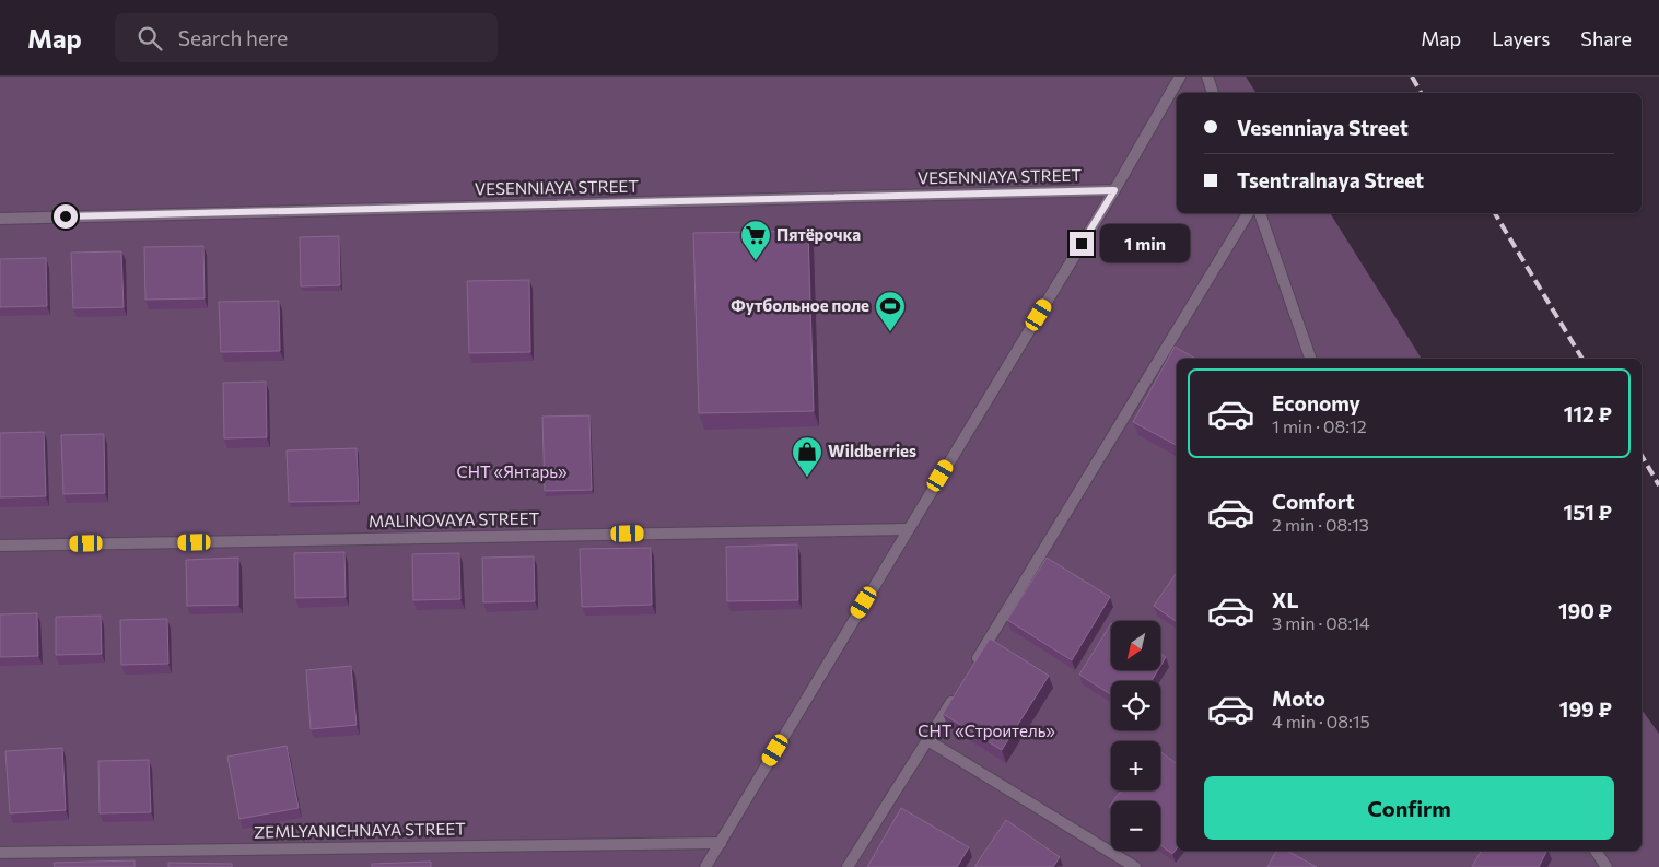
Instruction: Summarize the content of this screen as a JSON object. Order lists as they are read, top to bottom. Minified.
{"streets":{"street":["VESENNIAYA STREET","MALINOVAYA STREET","ZEMLYANICHNAYA STREET"]},"parks":["СНТ «Янтарь»","СНТ «Строитель»"],"places":{"supermarket":["Пятёрочка"],"sports":["Футбольное поле"],"shop":["Wildberries"]},"north":"bottom left","page":{"header":"Map","search":"Search here","nav":["Map","Layers","Share"],"banner":["Vesenniaya Street","Tsentralnaya Street"],"bubble":"1 min","list":[{"name":"Economy","note":"1 min · 08:12","value":"112 ₽"},{"name":"Comfort","note":"2 min · 08:13","value":"151 ₽"},{"name":"XL","note":"3 min · 08:14","value":"190 ₽"},{"name":"Moto","note":"4 min · 08:15","value":"199 ₽"}],"map_buttons":["+","−"],"buttons":"Confirm"}}
